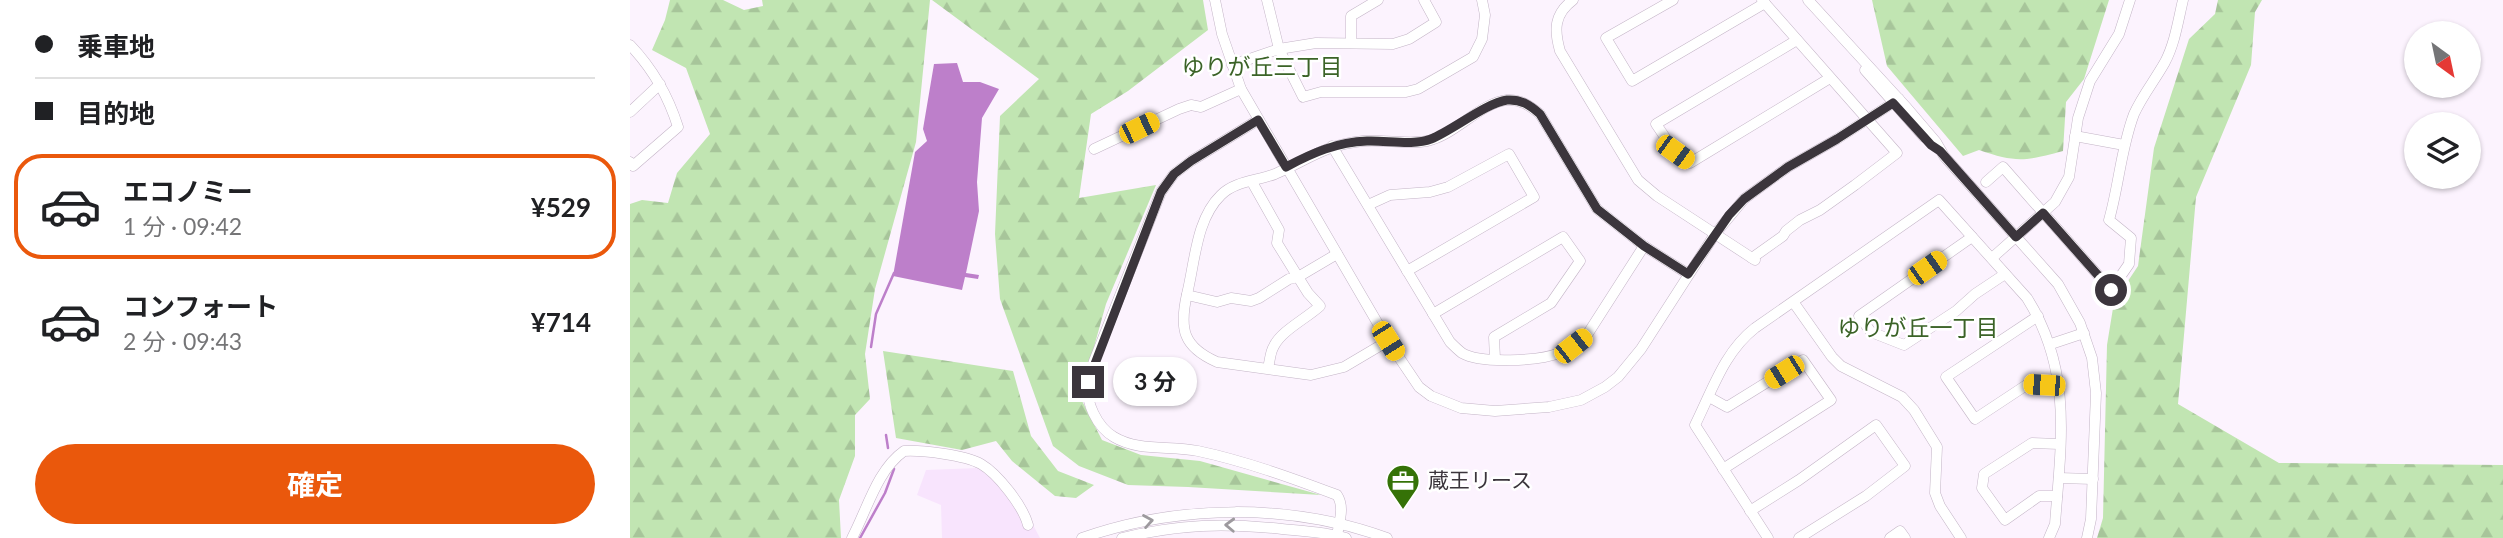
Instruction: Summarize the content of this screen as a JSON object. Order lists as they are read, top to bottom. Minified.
{"districts":["ゆりが丘三丁目","ゆりが丘一丁目"],"places":{"office":["蔵王リース"]},"north":"bottom right","page":{"banner":["乗車地","目的地"],"list":[{"name":"エコノミー","note":"1 分 · 09:42","value":"¥529"},{"name":"コンフォート","note":"2 分 · 09:43","value":"¥714"}],"bubble":"3 分","buttons":"確定"}}
